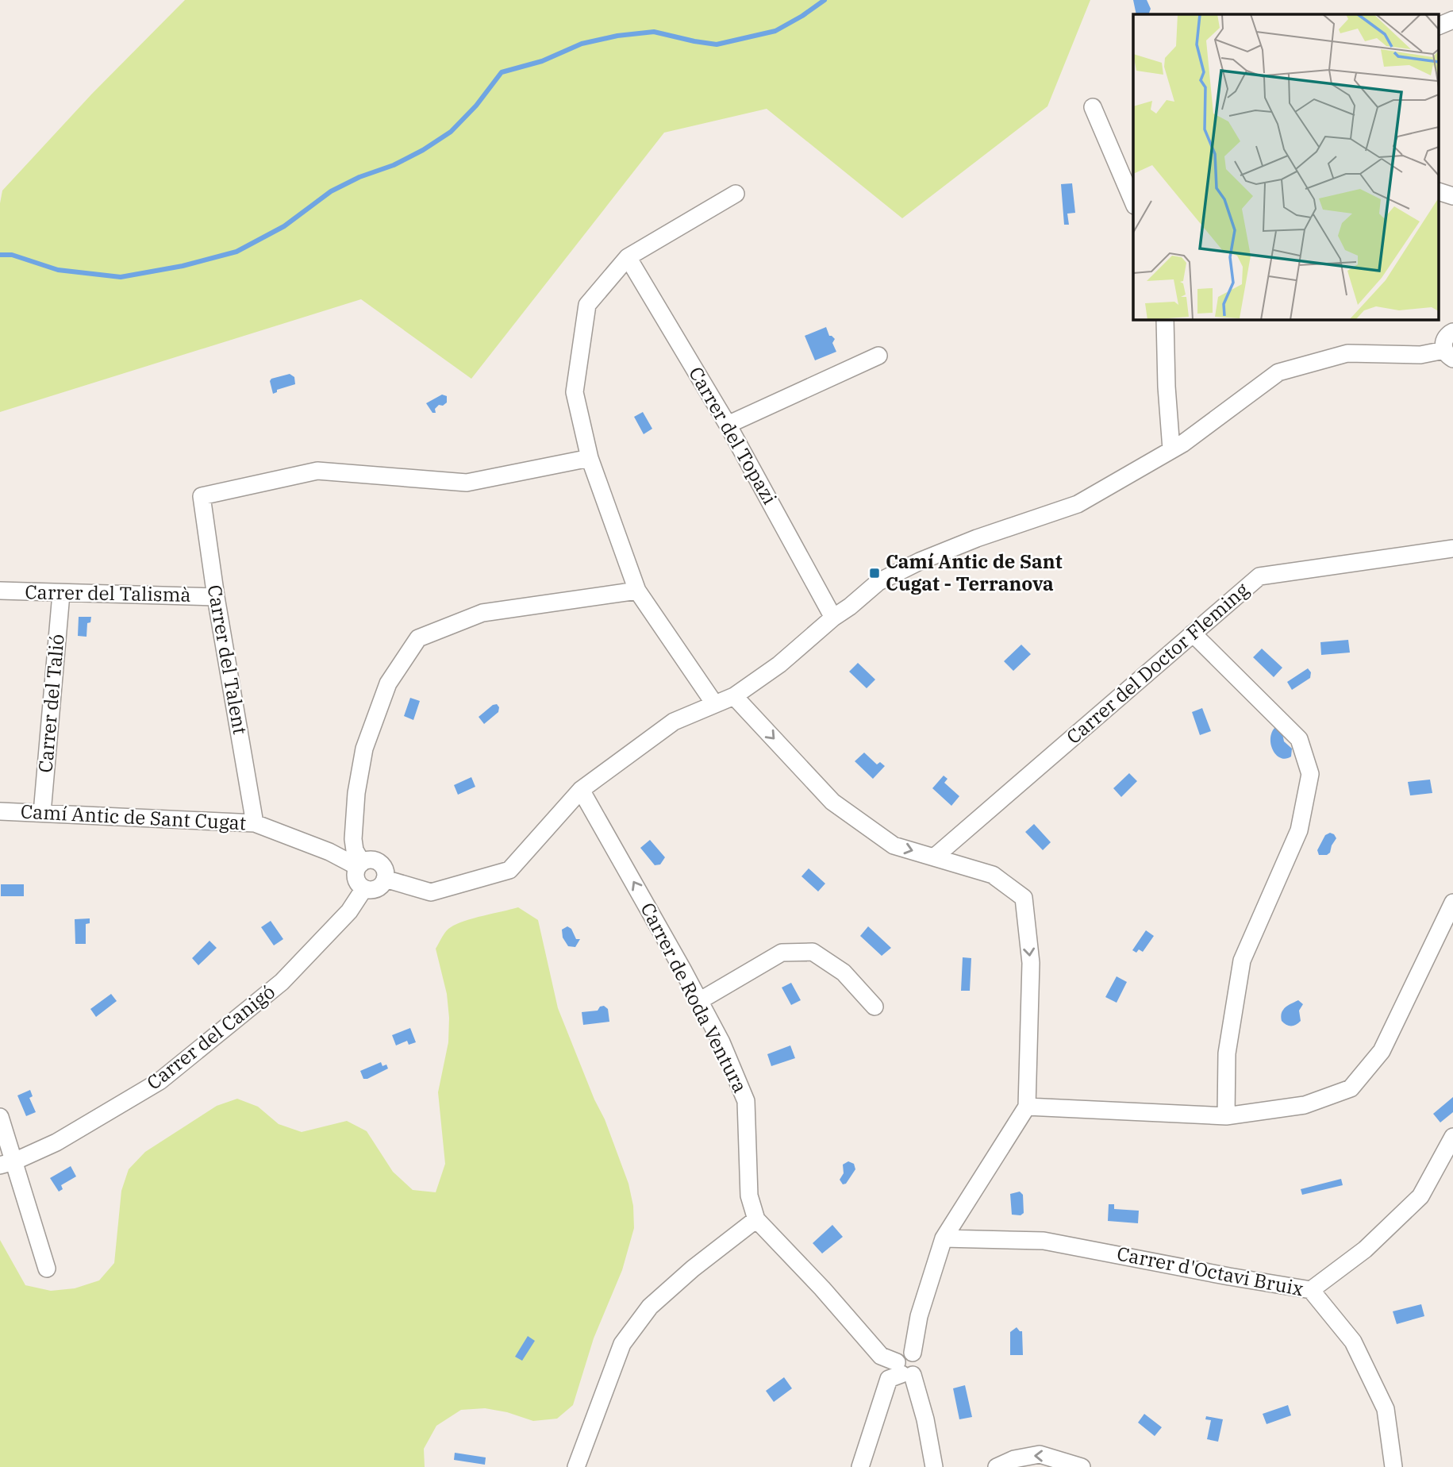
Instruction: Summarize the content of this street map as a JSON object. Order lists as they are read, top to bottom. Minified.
{"streets":{"street":["Carrer del Topazi","Carrer del Talismà","Carrer del Talent","Carrer del Doctor Fleming","Carrer del Talió","Camí Antic de Sant Cugat","Carrer de Roda Ventura","Carrer del Canigó","Carrer d'Octavi Bruix"]},"crossings":[["Carrer del Talismà","Carrer del Talent"],["Carrer del Talismà","Carrer del Talió"],["Carrer del Talent","Camí Antic de Sant Cugat"],["Carrer del Talió","Camí Antic de Sant Cugat"],["Camí Antic de Sant Cugat","Carrer del Canigó"]],"one_way":["Carrer de Roda Ventura"],"places":{"transit":["Camí Antic de Sant Cugat - Terranova"]}}
